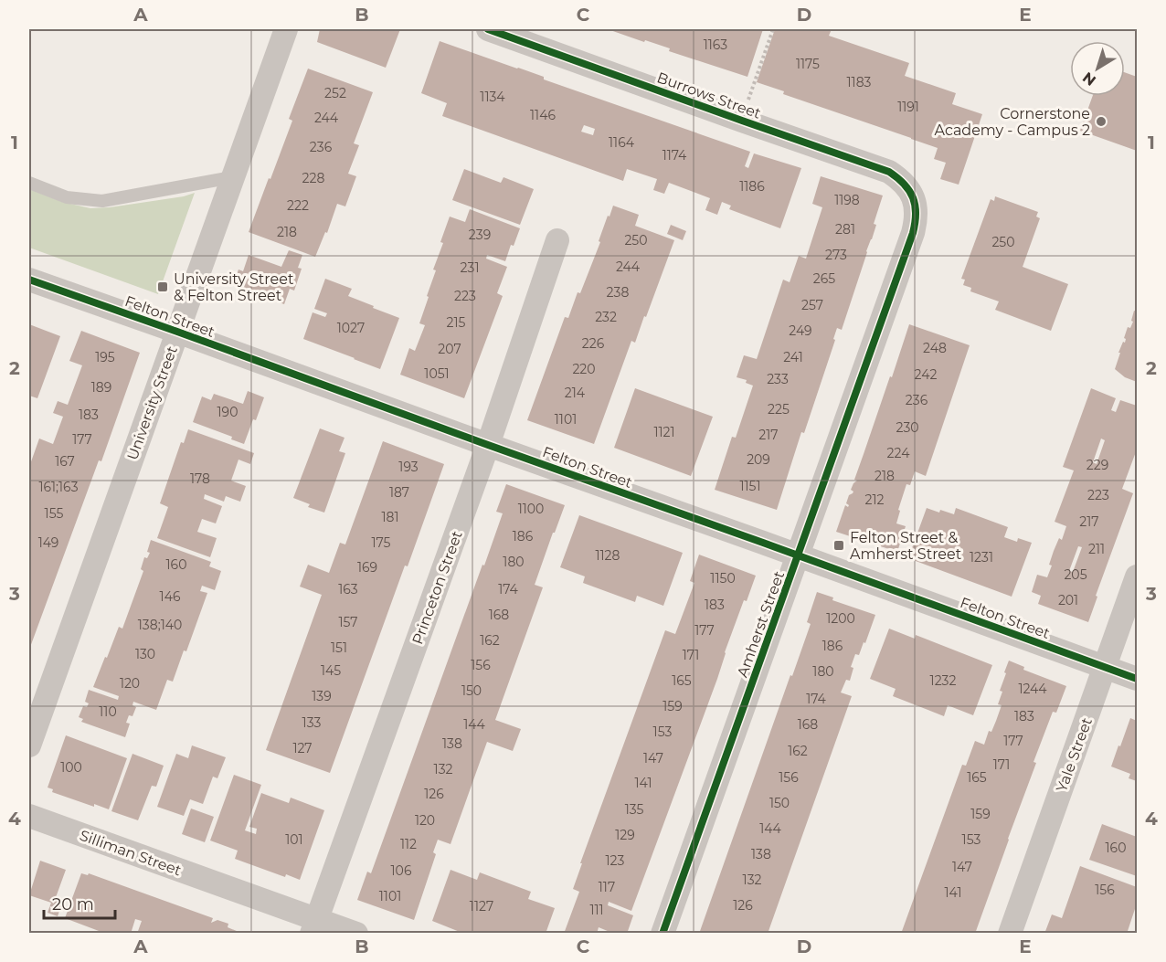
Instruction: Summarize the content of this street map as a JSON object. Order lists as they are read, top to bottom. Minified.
{"streets":{"street":["Burrows Street","Felton Street","University Street","Princeton Street","Amherst Street","Yale Street","Silliman Street"]},"crossings":[["Burrows Street","Amherst Street"],["Felton Street","University Street"],["Felton Street","Princeton Street"],["Felton Street","Amherst Street"],["Felton Street","Yale Street"],["Princeton Street","Silliman Street"]],"places":{"other":["Cornerstone Academy - Campus 2"],"transit":["University Street & Felton Street","Felton Street & Amherst Street"]},"house_numbers":["1163","1175","1183","252","1134","1191","1146","244","1164","236","1174","228","1186","1198","222","281","218","239","250","250","273","244","231","265","238","223","257","232","215","1027","249","226","248","207","195","241","220","1051","242","233","189","214","236","225","190","183","1101","230","1121","217","177","224","209","167","229","193","218","178","1151","161;163","187","223","212","1100","155","181","217","186","149","175","211","1128","1231","180","160","169","205","1150","163","174","146","201","183","168","1200","157","138;140","177","162","186","151","130","171","156","145","180","165","1232","120","1244","150","139","174","159","110","183","133","144","168","153","177","138","127","162","147","171","100","132","156","165","141","126","150","135","159","120","144","129","101","153","112","160","138","123","147","106","132","117","156","141","1101","126","1127","111"],"scale_bar":"20 m","north":"bottom left","grid":{"columns":["A","B","C","D","E"],"rows":["1","2","3","4"]}}
